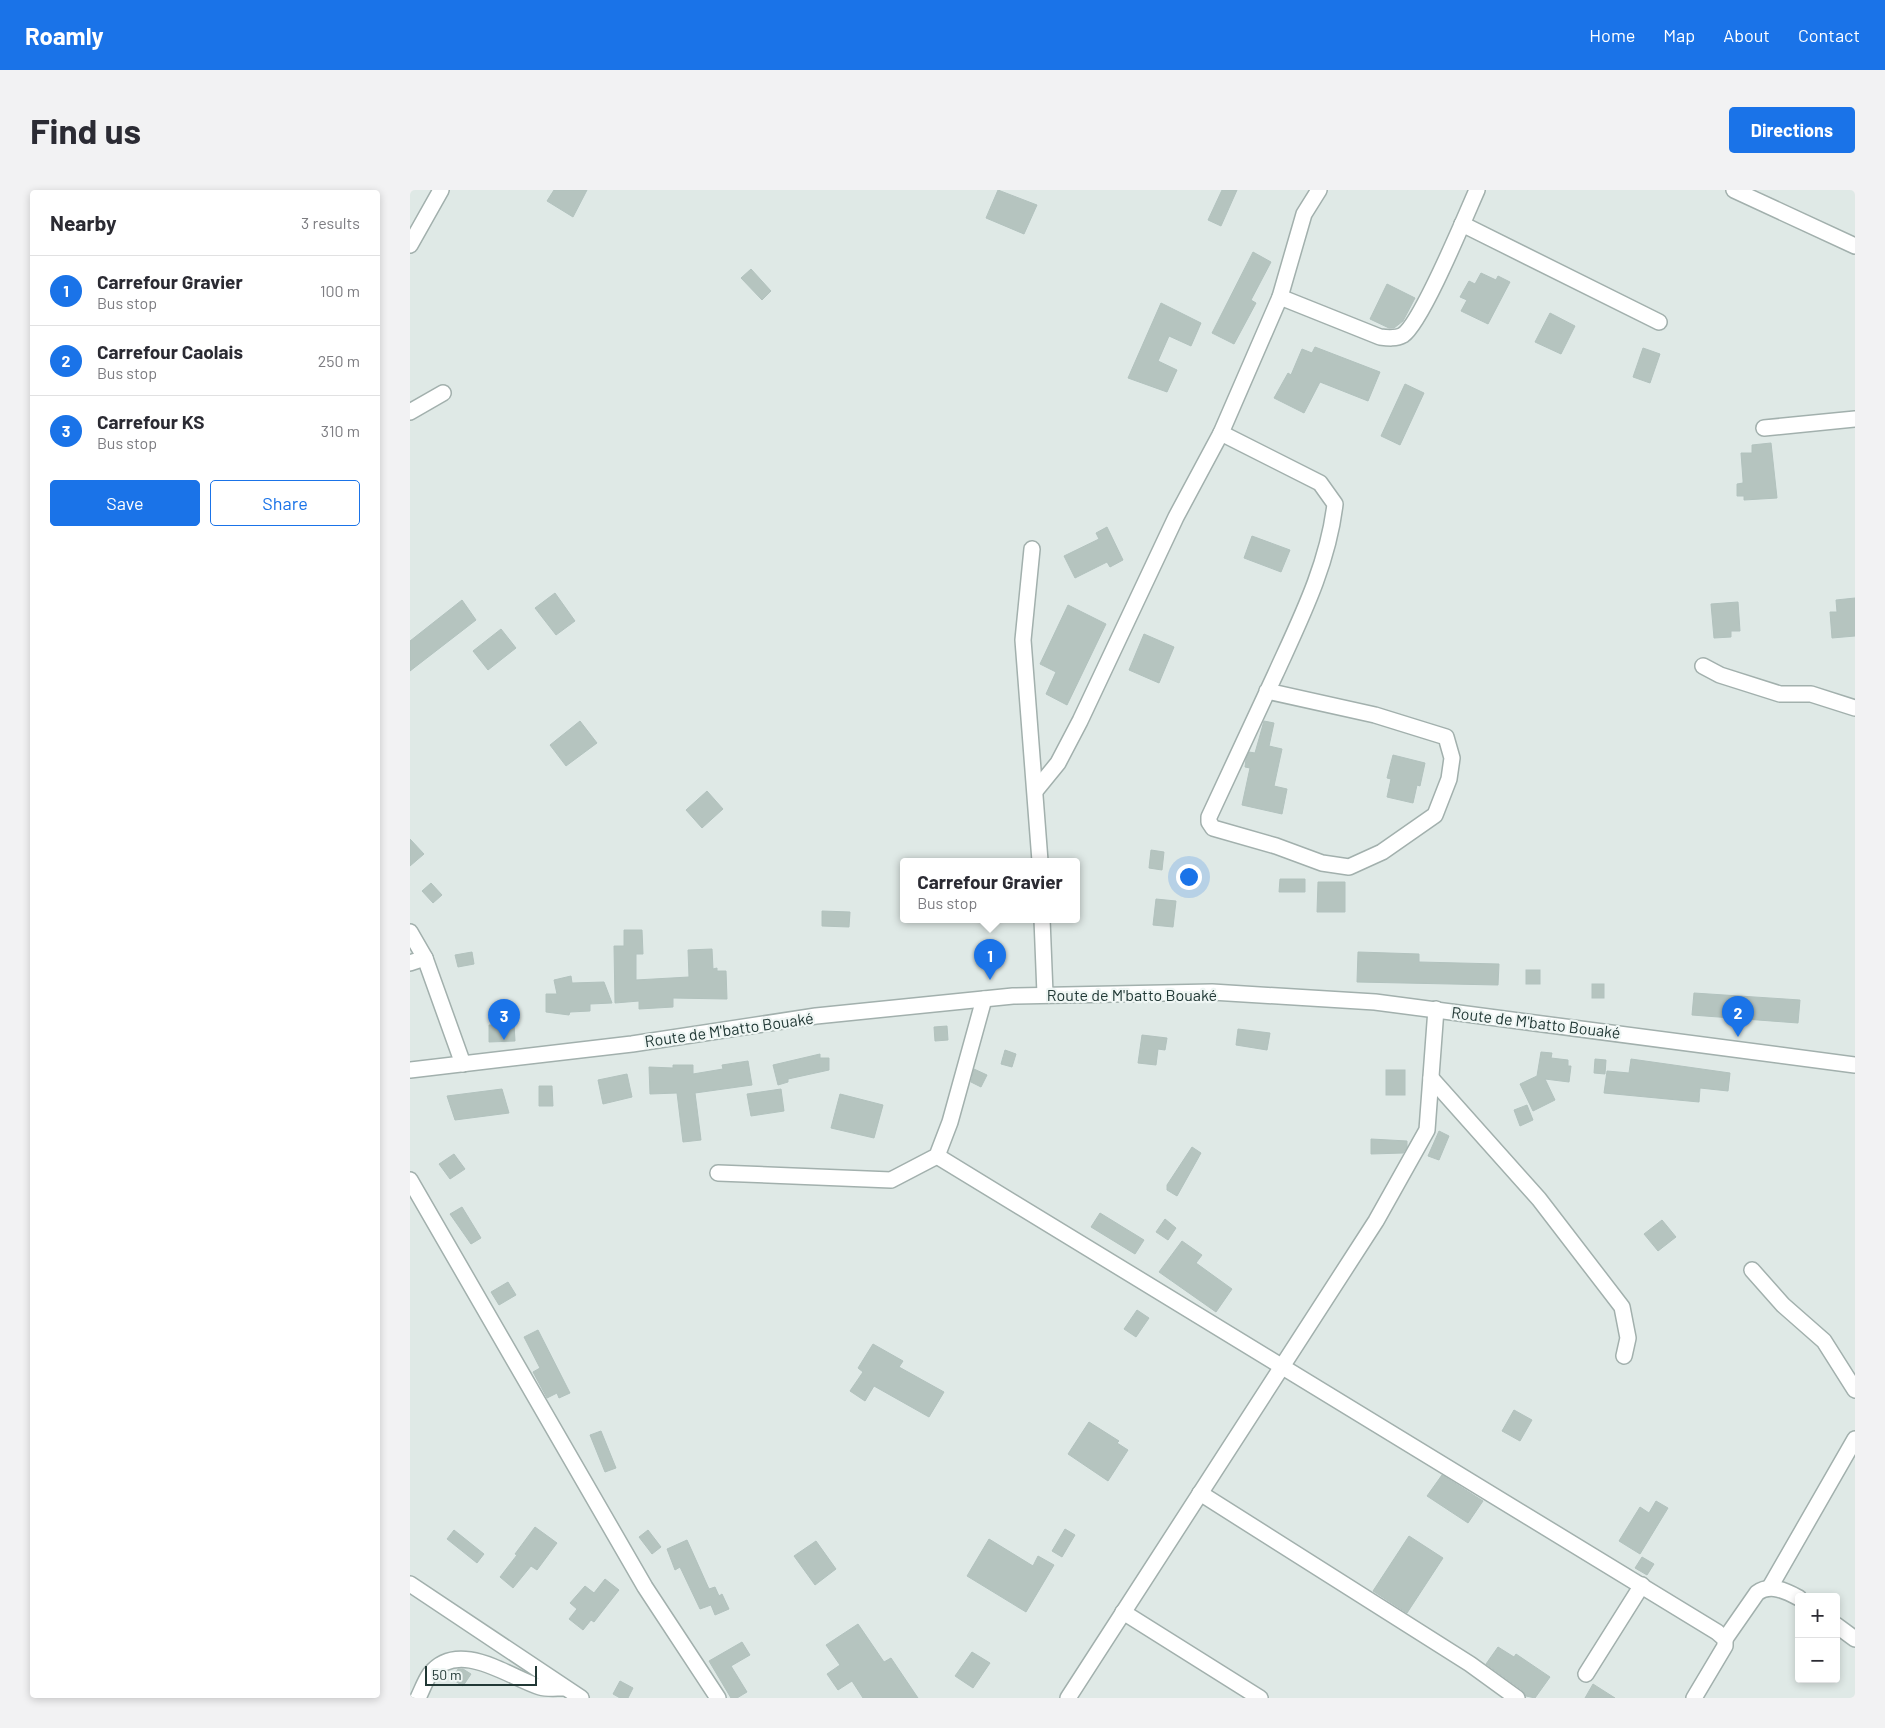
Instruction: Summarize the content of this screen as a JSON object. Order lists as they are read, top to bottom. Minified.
{"streets":{"street":["Route de M'batto Bouaké"]},"scale_bar":"50 m","page":{"header":"Roamly","nav":["Home","Map","About","Contact"],"buttons":["Directions",["Save","Share"]],"title":"Find us","heading":["Nearby","3 results"],"list":[{"mark":"1","name":"Carrefour Gravier","note":"Bus stop","value":"100 m"},{"mark":"2","name":"Carrefour Caolais","note":"Bus stop","value":"250 m"},{"mark":"3","name":"Carrefour KS","note":"Bus stop","value":"310 m"}],"popup":["Carrefour Gravier","Bus stop"],"pins":["1","2","3"],"map_buttons":["+","−"],"scale":"50 m"}}
